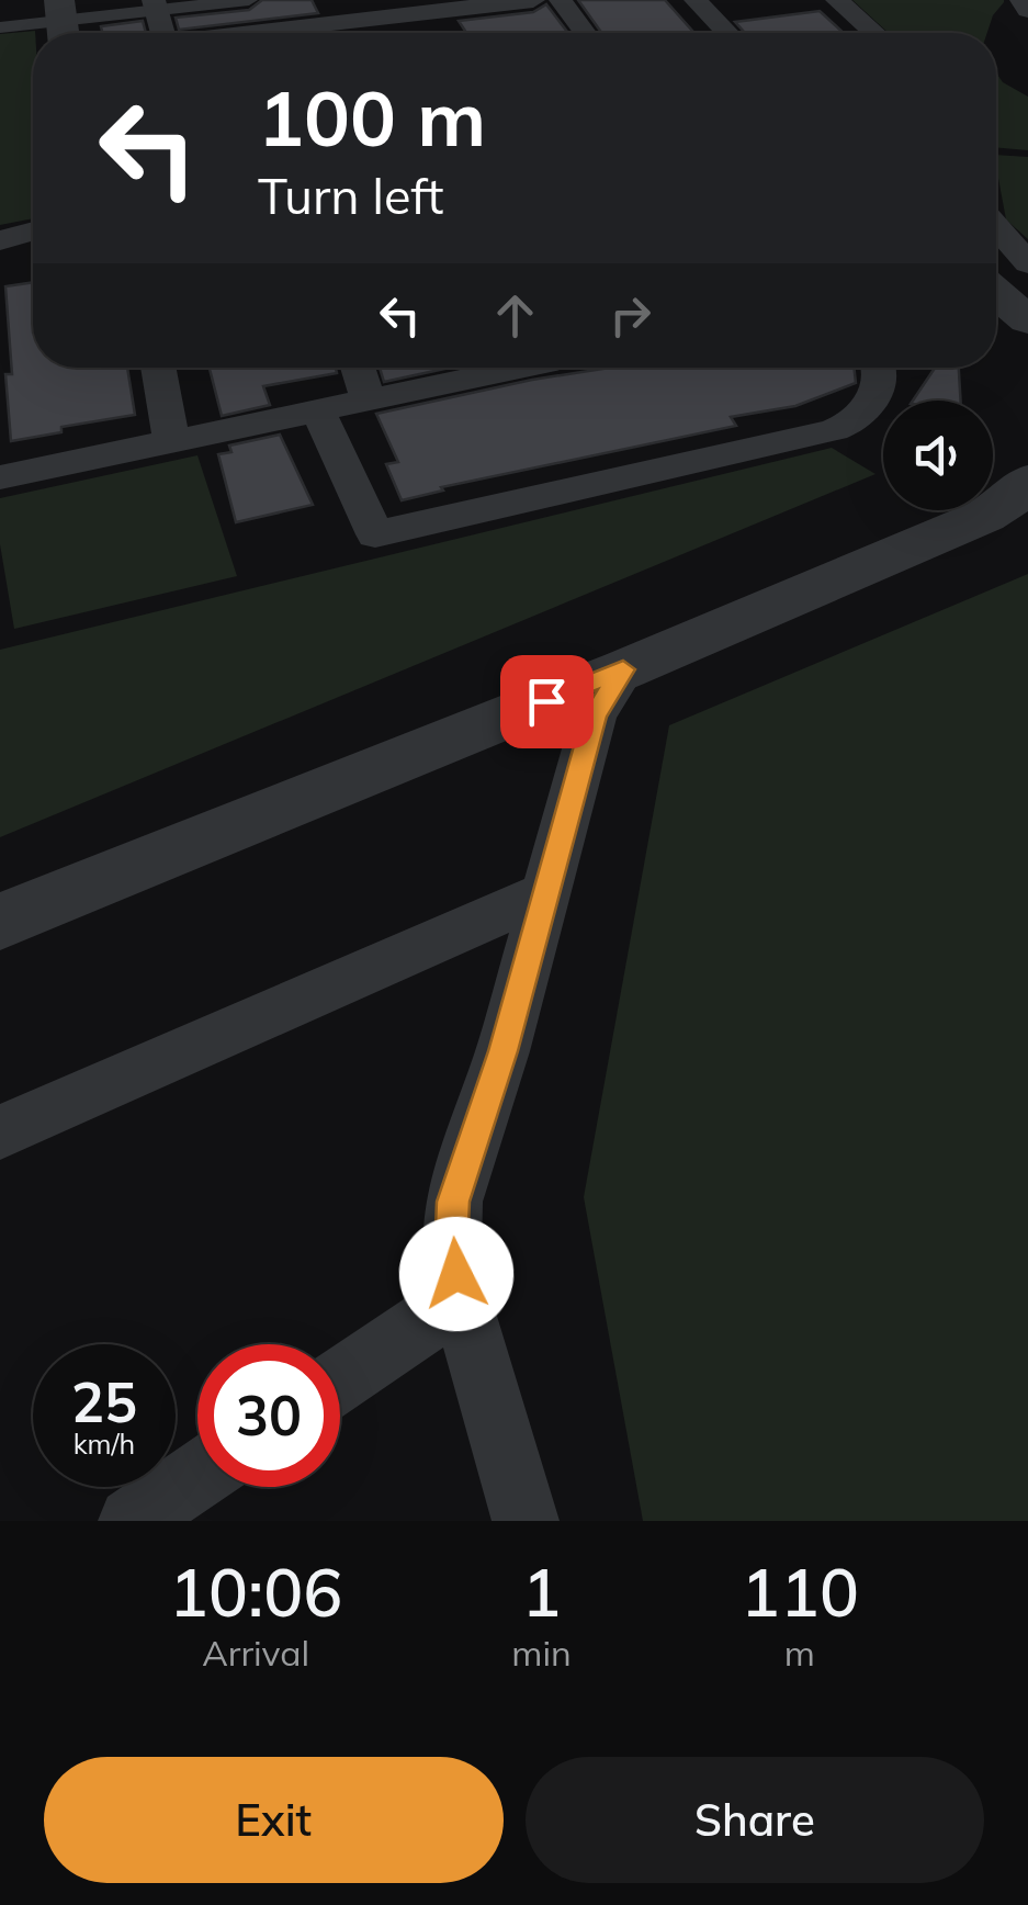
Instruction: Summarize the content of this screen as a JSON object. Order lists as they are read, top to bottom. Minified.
{"page":{"turn":["100 m","Turn left"],"speed":"25 km/h","limit":"30","eta":["10:06","Arrival","1","min","110","m"],"buttons":["Exit","Share"]}}
